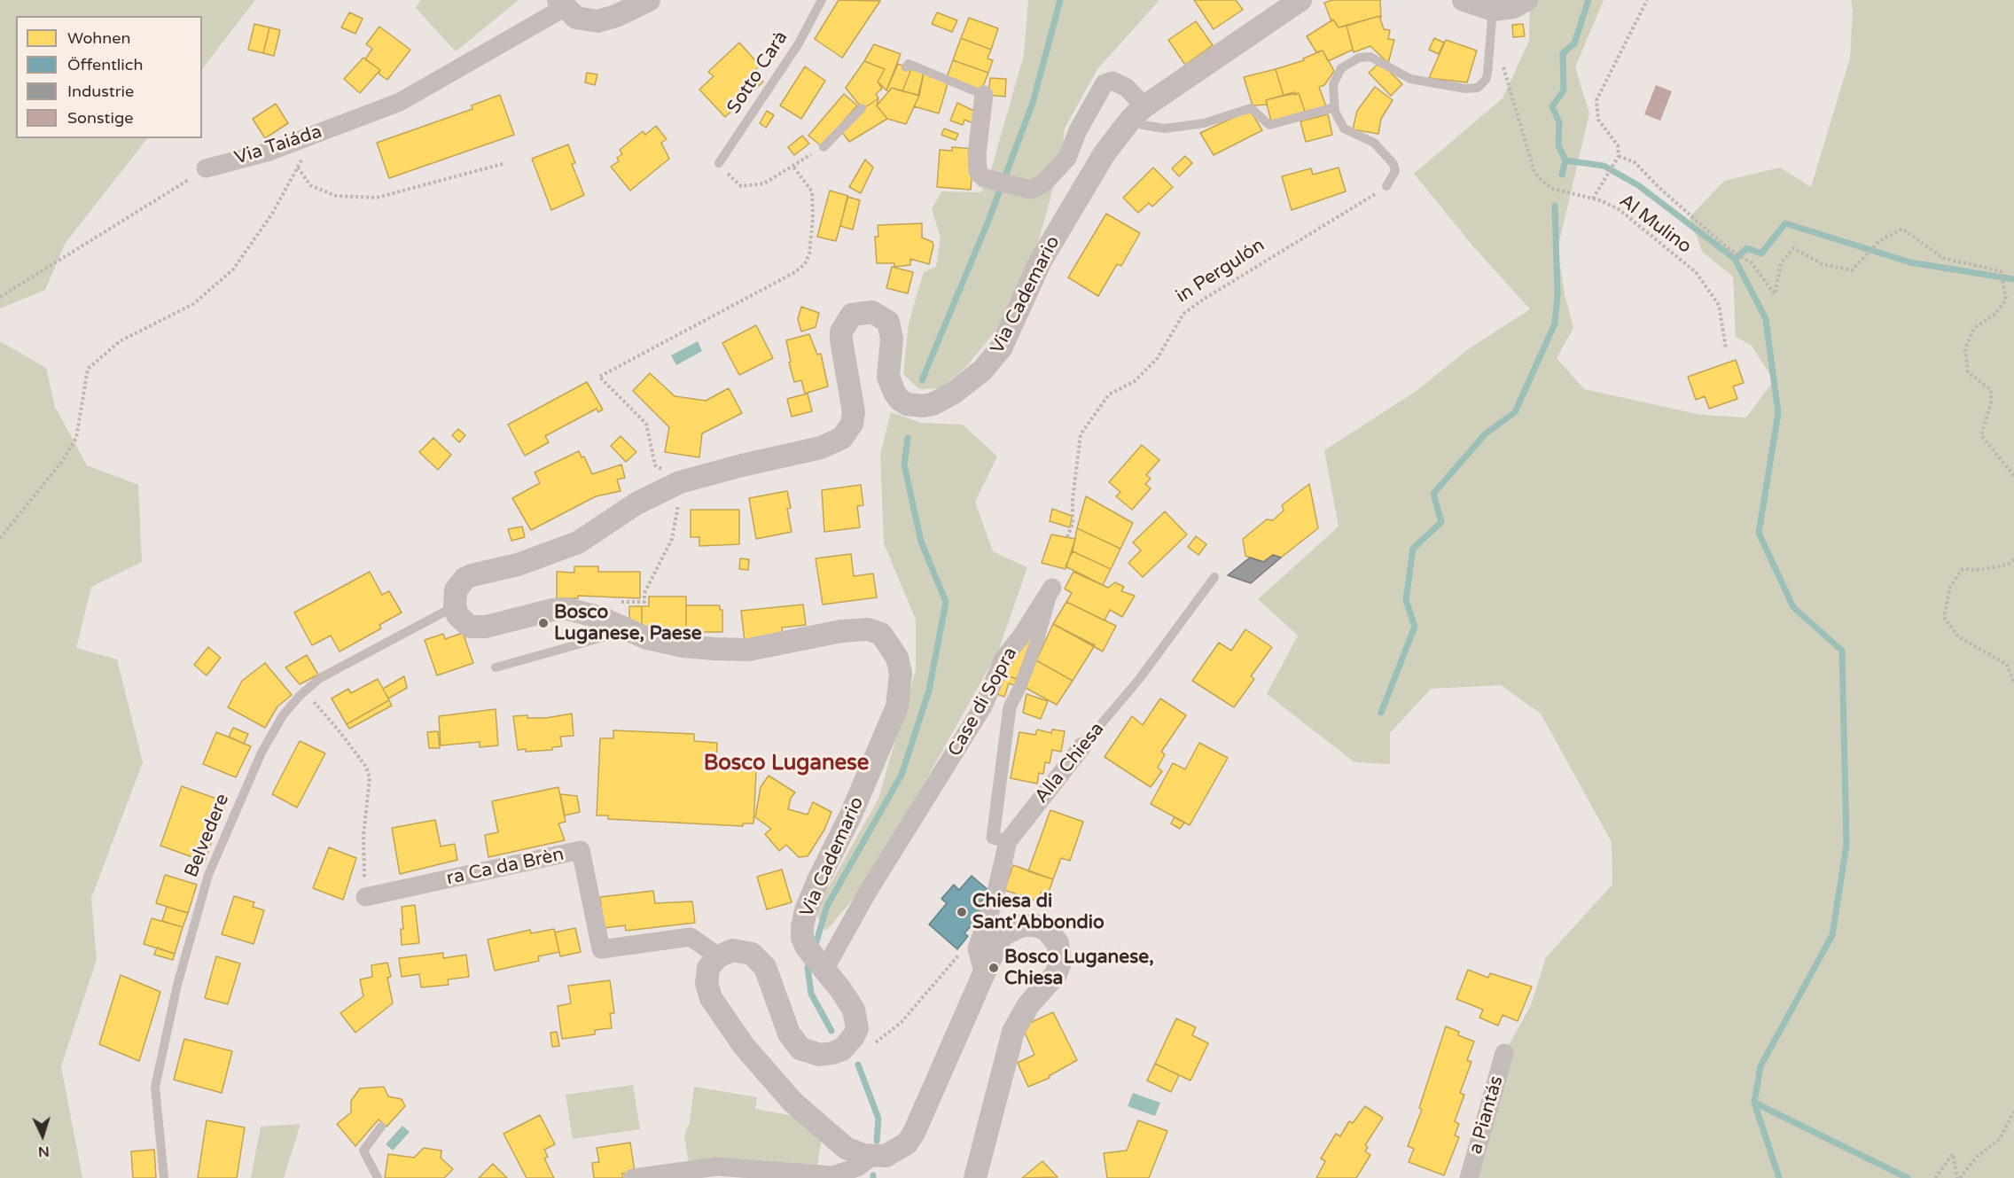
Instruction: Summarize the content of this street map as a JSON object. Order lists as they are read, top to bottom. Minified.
{"streets":{"street":["Via Taiáda","Via Cademario","Case di Sopra","Alla Chiesa","ra Ca da Brèn","a Piantás"],"lane":["Sotto Carà","Belvedere"],"path":["Al Mulino","in Pergulón"]},"crossings":[["Via Cademario","Case di Sopra"],["Via Cademario","Belvedere"],["Via Cademario","ra Ca da Brèn"],["Case di Sopra","Alla Chiesa"]],"districts":["Bosco Luganese"],"places":["Bosco Luganese, Paese","Chiesa di Sant'Abbondio","Bosco Luganese, Chiesa"],"legend":["Wohnen","Öffentlich","Industrie","Sonstige"],"north":"bottom"}
